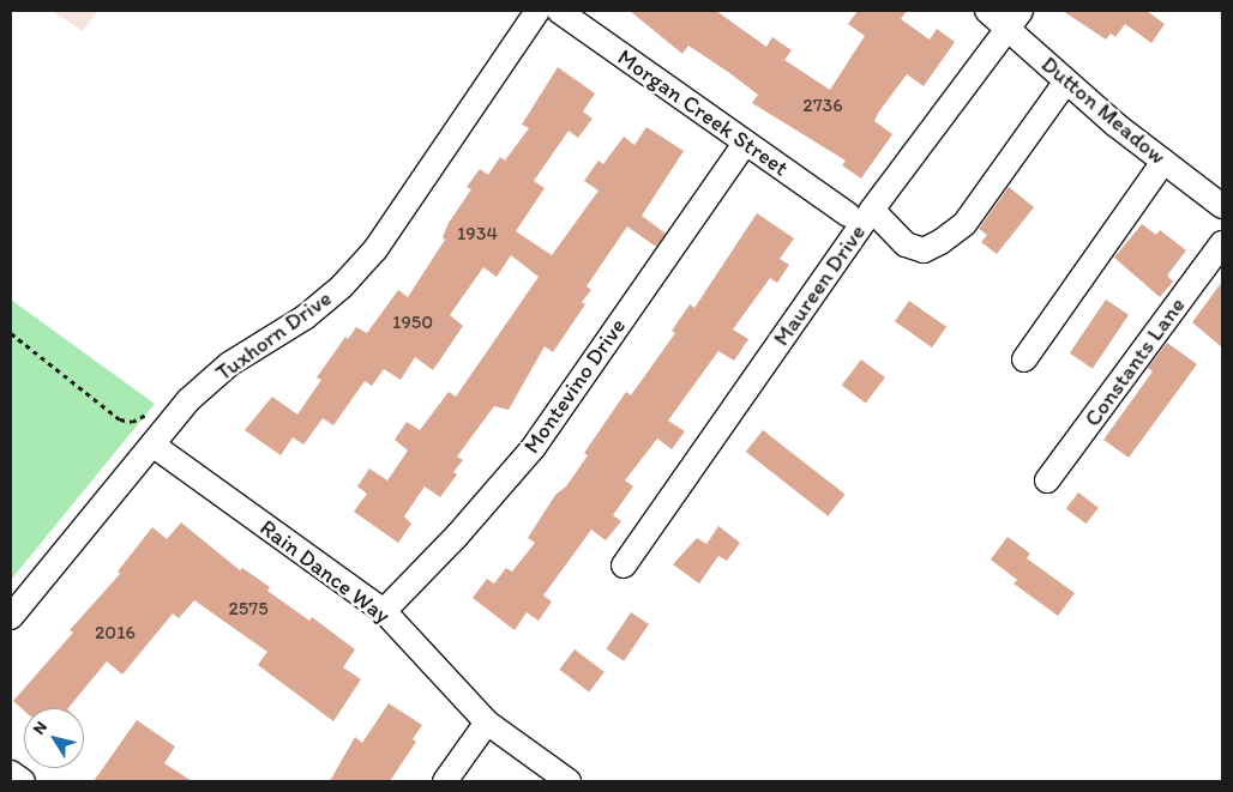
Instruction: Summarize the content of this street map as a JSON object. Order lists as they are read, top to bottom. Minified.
{"streets":{"street":["Dutton Meadow","Morgan Creek Street","Maureen Drive","Tuxhorn Drive","Constants Lane","Montevino Drive","Rain Dance Way"]},"crossings":[["Dutton Meadow","Maureen Drive"],["Morgan Creek Street","Montevino Drive"],["Tuxhorn Drive","Rain Dance Way"],["Montevino Drive","Rain Dance Way"]],"house_numbers":["2736","1934","1950","2575","2016"],"north":"top left"}
